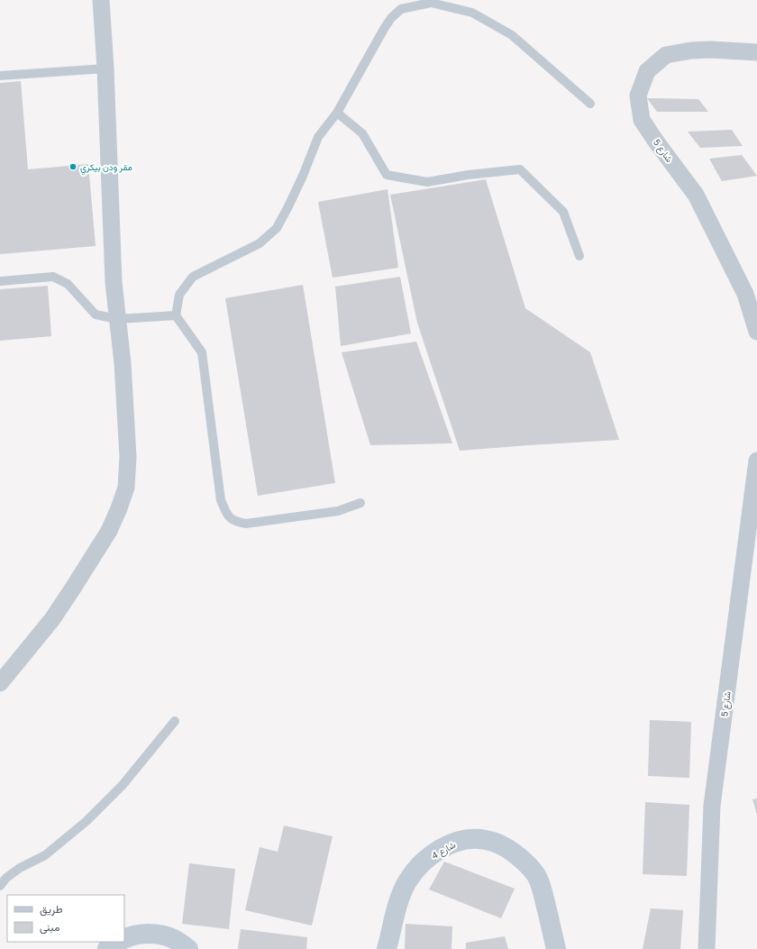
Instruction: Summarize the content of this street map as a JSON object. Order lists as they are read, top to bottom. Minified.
{"streets":{"street":["شارع 5","شارع 4"]},"places":["مقر ودن بيكري"],"legend":["طريق","مبنى"]}
